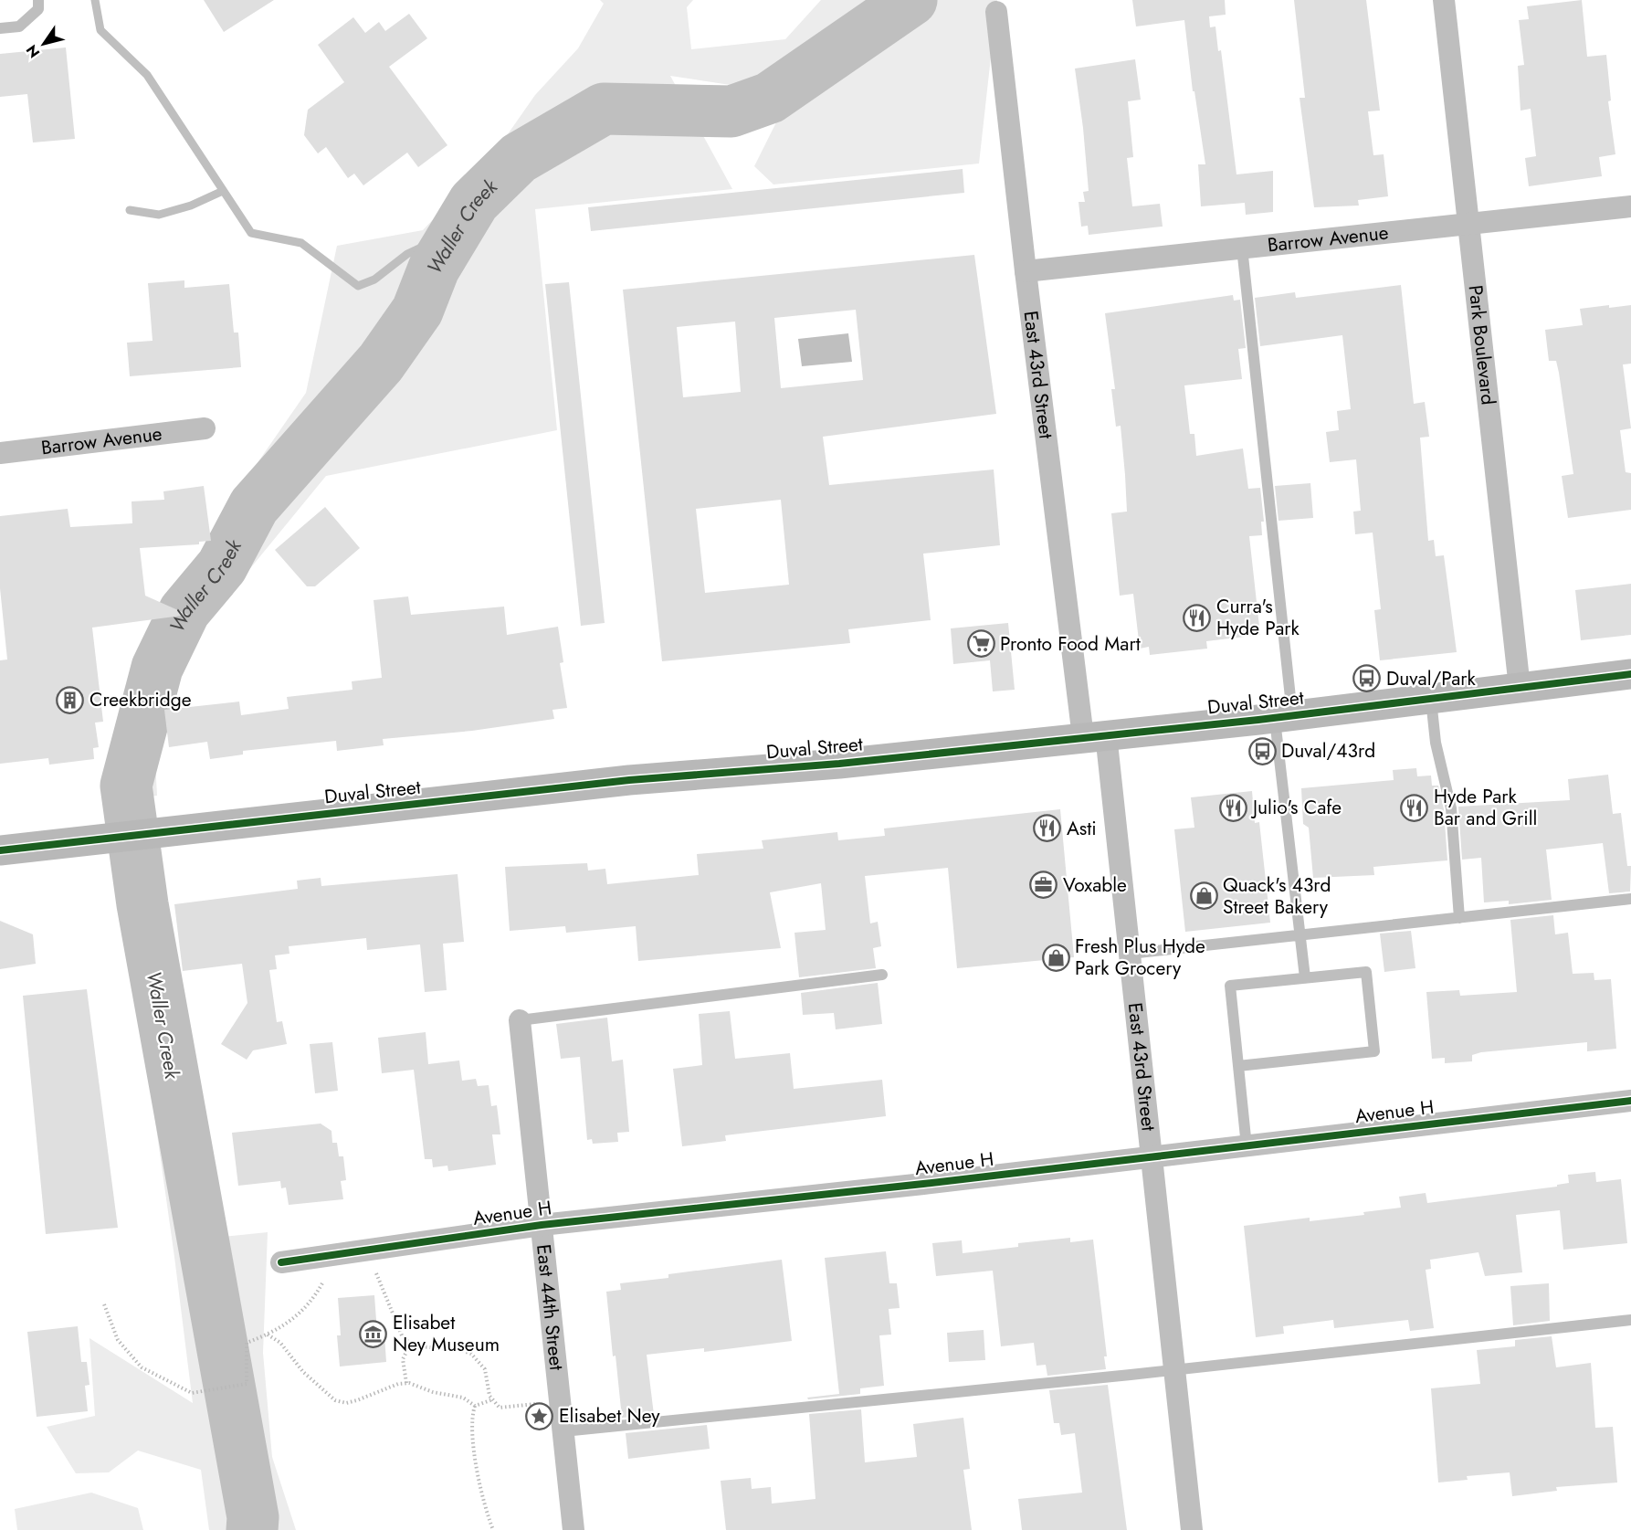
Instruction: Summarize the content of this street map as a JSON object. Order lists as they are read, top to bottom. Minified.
{"streets":{"street":["Barrow Avenue","Park Boulevard","East 43rd Street","Duval Street","Avenue H","East 44th Street"]},"crossings":[["Barrow Avenue","Park Boulevard"],["Barrow Avenue","East 43rd Street"],["Park Boulevard","Duval Street"],["East 43rd Street","Duval Street"],["East 43rd Street","Avenue H"],["Avenue H","East 44th Street"]],"water":["Waller Creek"],"places":{"restaurant":["Curra's Hyde Park","Julio's Cafe","Hyde Park Bar and Grill","Asti"],"supermarket":["Pronto Food Mart"],"bus stop":["Duval/Park","Duval/43rd"],"building":["Creekbridge"],"office":["Voxable"],"shop":["Quack's 43rd Street Bakery","Fresh Plus Hyde Park Grocery"],"museum":["Elisabet Ney Museum"],"place":["Elisabet Ney"]},"north":"bottom left"}
